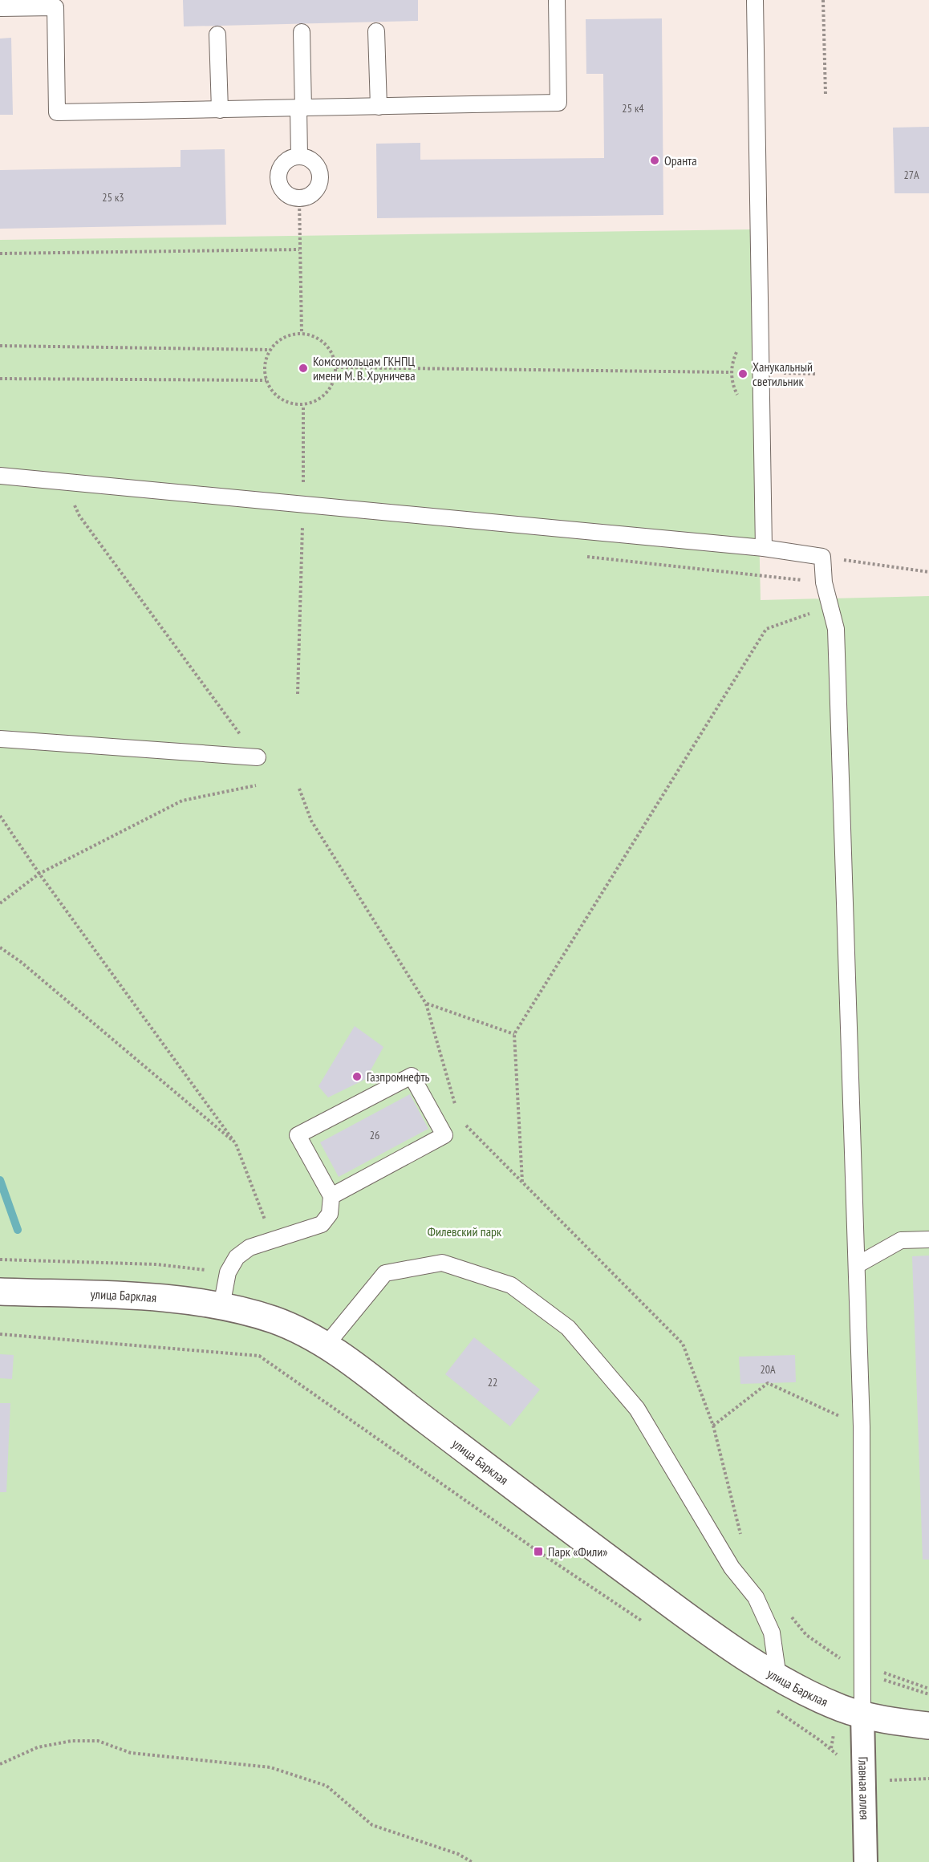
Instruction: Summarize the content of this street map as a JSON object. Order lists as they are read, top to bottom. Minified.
{"streets":{"street":["улица Барклая","Главная аллея"]},"crossings":[["улица Барклая","Главная аллея"]],"parks":["Филевский парк"],"places":{"other":["Оранта","Комсомольцам ГКНПЦ имени М. В. Хруничева","Ханукальный светильник","Газпромнефть"],"transit":["Парк «Фили»"]},"house_numbers":["25 к4","27А","25 к3","26","20А","22"]}
